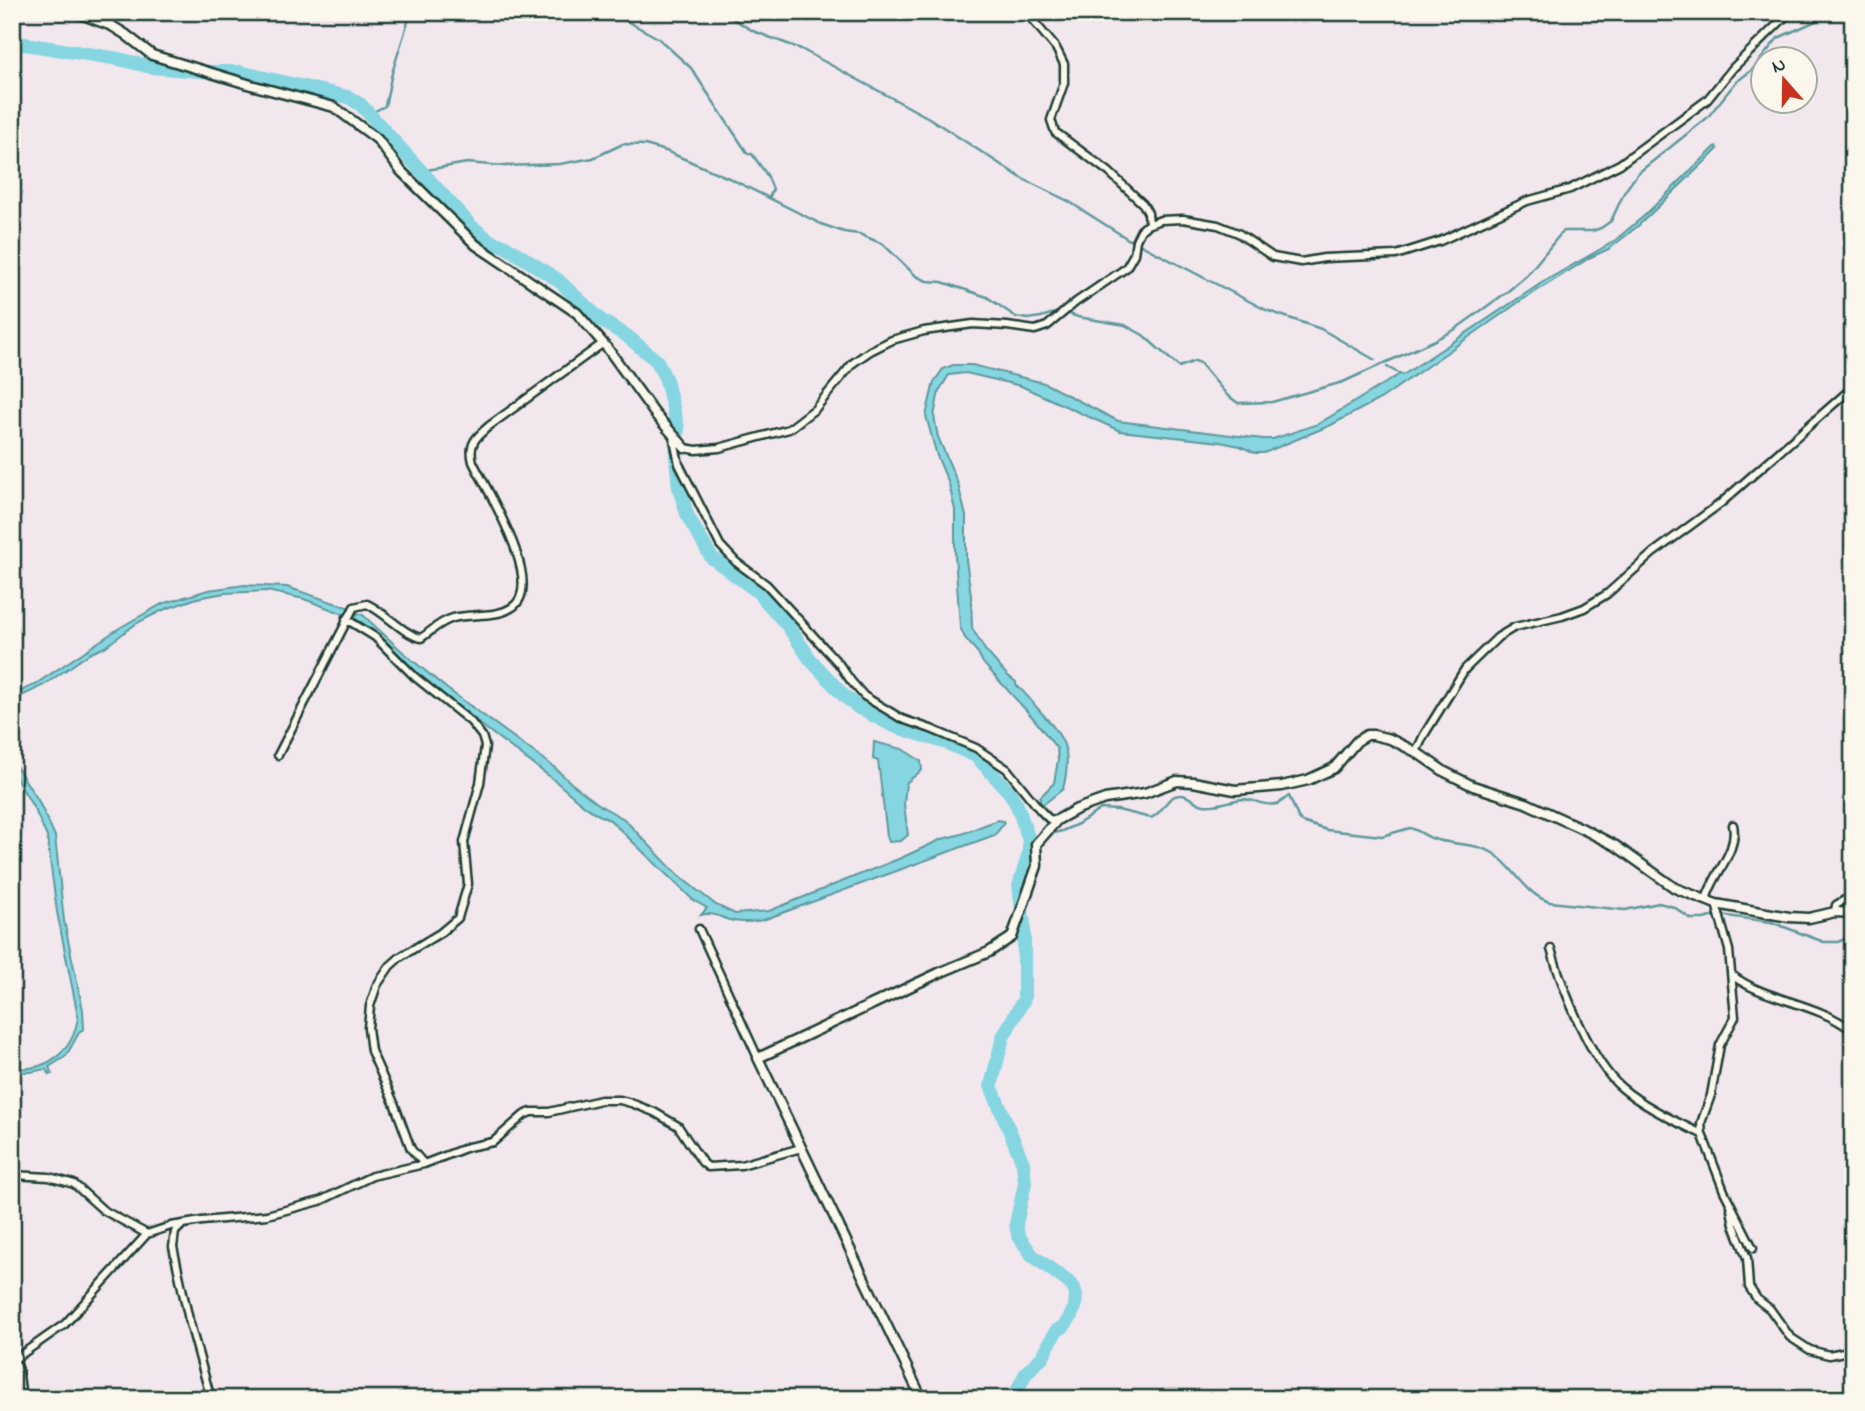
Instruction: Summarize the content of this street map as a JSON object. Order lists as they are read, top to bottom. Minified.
{"north":"top"}
